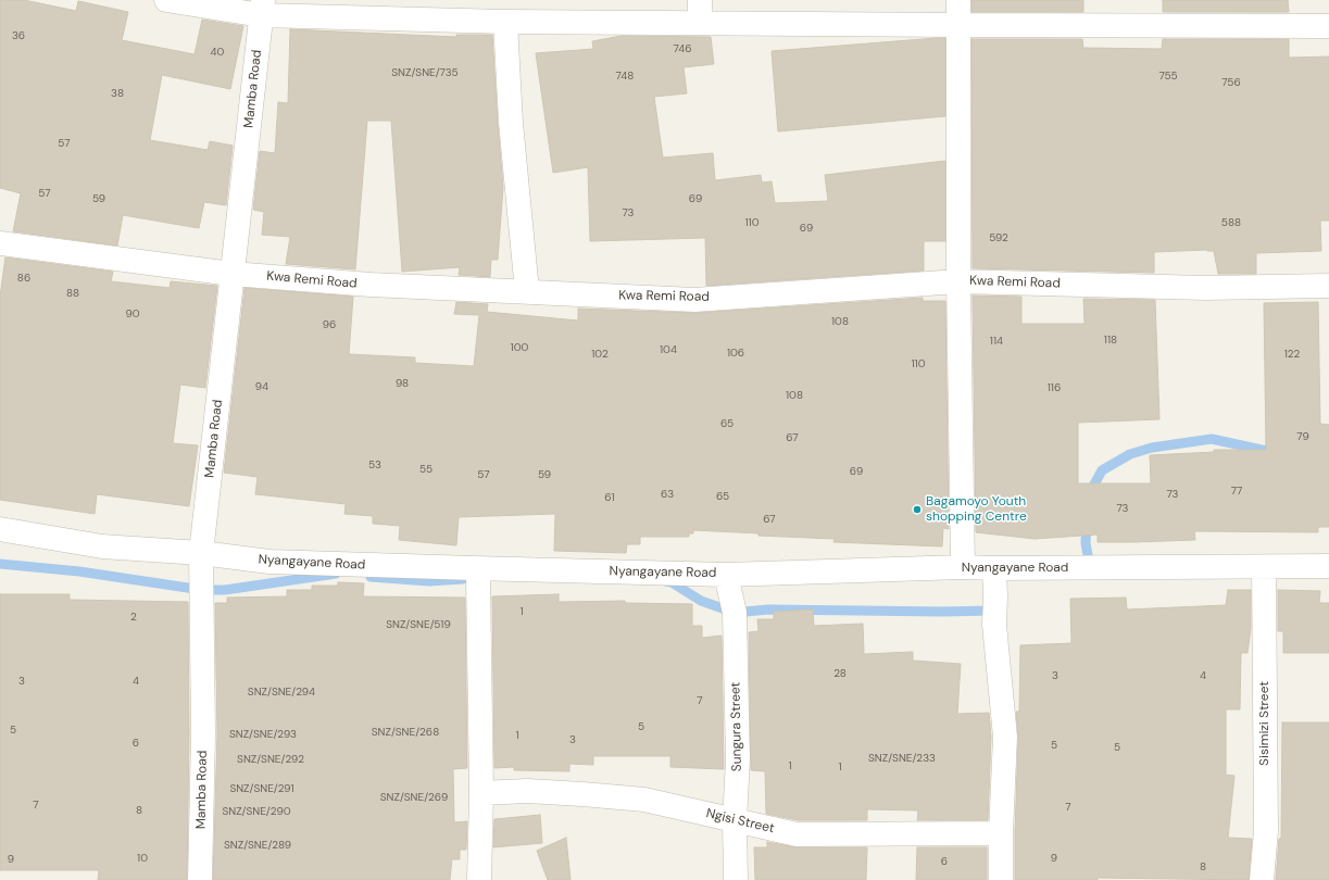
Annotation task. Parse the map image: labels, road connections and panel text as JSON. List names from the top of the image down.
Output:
{
  "streets": {
    "street": [
      "Mamba Road",
      "Kwa Remi Road",
      "Nyangayane Road",
      "Sisimizi Street",
      "Sungura Street",
      "Ngisi Street"
    ]
  },
  "crossings": [
    ["Mamba Road", "Kwa Remi Road"],
    ["Mamba Road", "Nyangayane Road"],
    ["Nyangayane Road", "Sisimizi Street"],
    ["Nyangayane Road", "Sungura Street"],
    ["Sungura Street", "Ngisi Street"]
  ],
  "places": ["Bagamoyo Youth shopping Centre"],
  "house_numbers": [
    "36",
    "746",
    "40",
    "SNZ/SNE/735",
    "748",
    "755",
    "756",
    "38",
    "57",
    "57",
    "59",
    "69",
    "73",
    "110",
    "588",
    "69",
    "592",
    "86",
    "88",
    "90",
    "108",
    "96",
    "118",
    "114",
    "100",
    "104",
    "106",
    "102",
    "122",
    "110",
    "98",
    "94",
    "116",
    "108",
    "65",
    "79",
    "67",
    "53",
    "55",
    "69",
    "57",
    "59",
    "77",
    "63",
    "73",
    "65",
    "61",
    "73",
    "67",
    "1",
    "2",
    "SNZ/SNE/519",
    "28",
    "3",
    "4",
    "3",
    "4",
    "SNZ/SNE/294",
    "7",
    "5",
    "5",
    "SNZ/SNE/268",
    "SNZ/SNE/293",
    "1",
    "3",
    "6",
    "5",
    "5",
    "SNZ/SNE/233",
    "SNZ/SNE/292",
    "1",
    "1",
    "SNZ/SNE/291",
    "SNZ/SNE/269",
    "7",
    "7",
    "8",
    "SNZ/SNE/290",
    "SNZ/SNE/289",
    "10",
    "9",
    "9",
    "6",
    "8"
  ]
}
